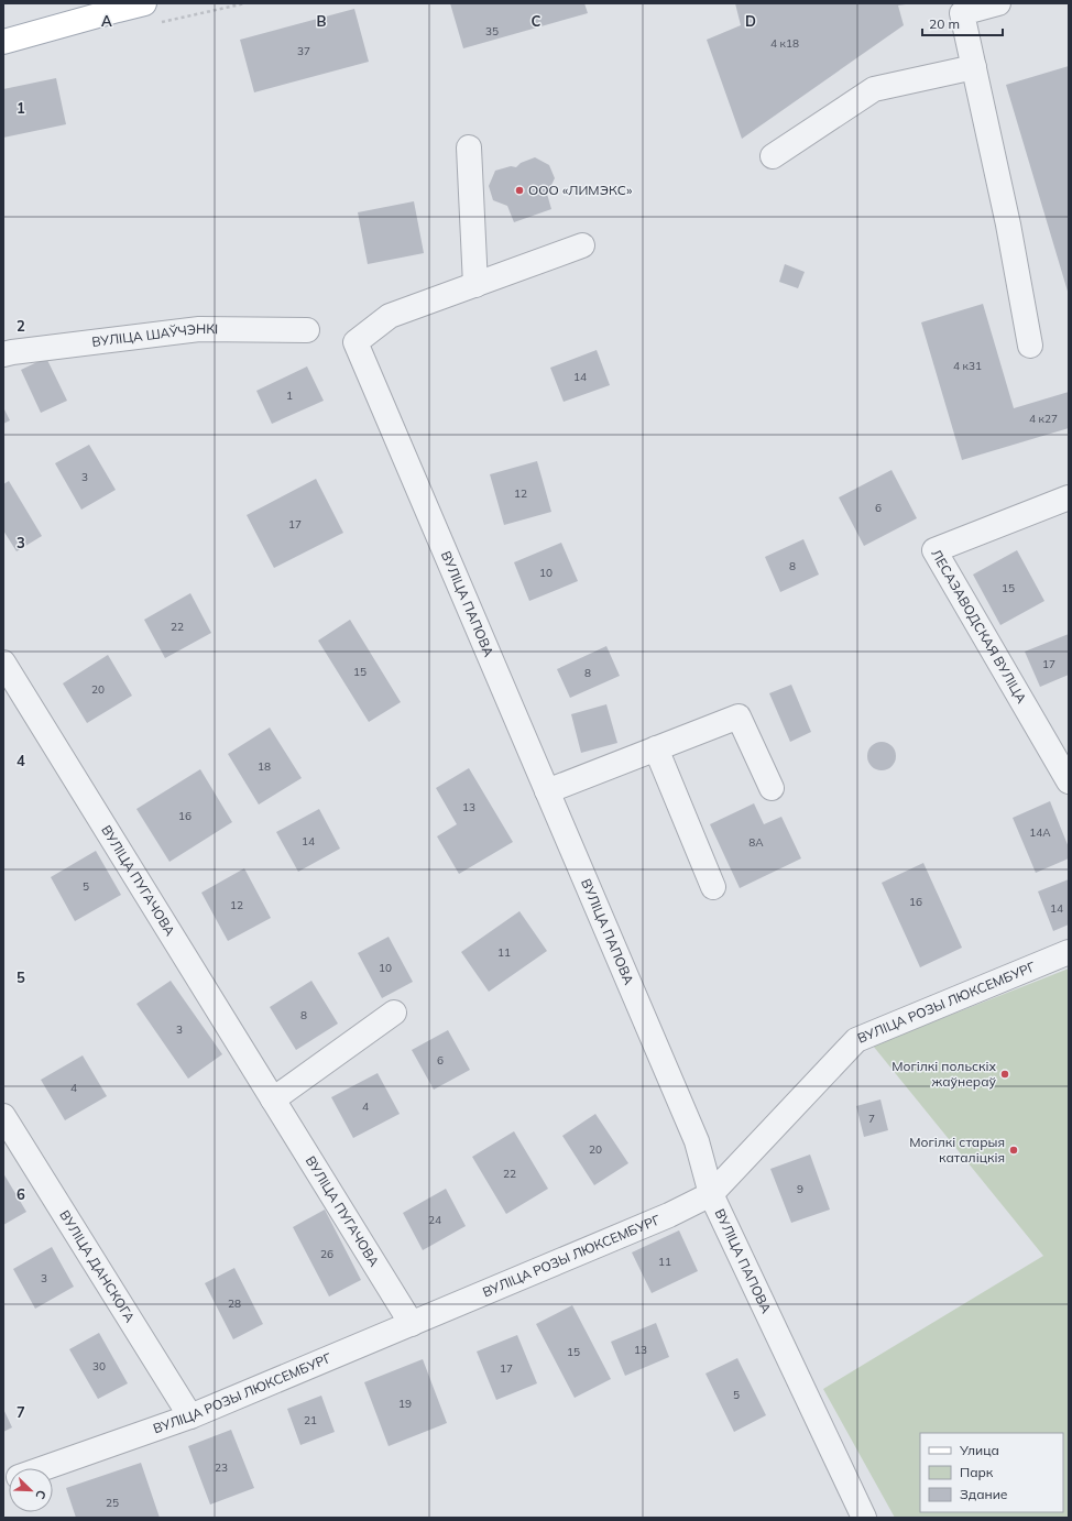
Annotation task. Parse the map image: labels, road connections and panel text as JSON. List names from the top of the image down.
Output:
{
  "streets": {
    "street": [
      "ВУЛІЦА ШАЎЧЭНКІ",
      "ВУЛІЦА ПАПОВА",
      "ЛЕСАЗАВОДСКАЯ ВУЛІЦА",
      "ВУЛІЦА ПУГАЧОВА",
      "ВУЛІЦА РОЗЫ ЛЮКСЕМБУРГ",
      "ВУЛІЦА ДАНСКОГА"
    ]
  },
  "crossings": [
    ["ВУЛІЦА ПАПОВА", "ВУЛІЦА РОЗЫ ЛЮКСЕМБУРГ"],
    ["ВУЛІЦА ПУГАЧОВА", "ВУЛІЦА РОЗЫ ЛЮКСЕМБУРГ"],
    ["ВУЛІЦА РОЗЫ ЛЮКСЕМБУРГ", "ВУЛІЦА ДАНСКОГА"]
  ],
  "places": ["ООО «ЛИМЭКС»", "Могілкі польскіх жаўнераў", "Могілкі старыя каталіцкія"],
  "house_numbers": [
    "35",
    "4 к18",
    "37",
    "4 к31",
    "14",
    "1",
    "4 к27",
    "3",
    "12",
    "6",
    "17",
    "8",
    "10",
    "15",
    "22",
    "17",
    "15",
    "8",
    "20",
    "18",
    "13",
    "16",
    "14А",
    "14",
    "8А",
    "5",
    "16",
    "12",
    "14",
    "11",
    "10",
    "8",
    "3",
    "6",
    "4",
    "4",
    "7",
    "20",
    "22",
    "9",
    "24",
    "26",
    "11",
    "3",
    "28",
    "13",
    "15",
    "30",
    "17",
    "5",
    "19",
    "21",
    "23",
    "25"
  ],
  "legend": ["Улица", "Парк", "Здание"],
  "scale_bar": "20 m",
  "north": "bottom right",
  "grid": {
    "columns": [
      "A",
      "B",
      "C",
      "D"
    ],
    "rows": [
      "1",
      "2",
      "3",
      "4",
      "5",
      "6",
      "7"
    ]
  }
}
